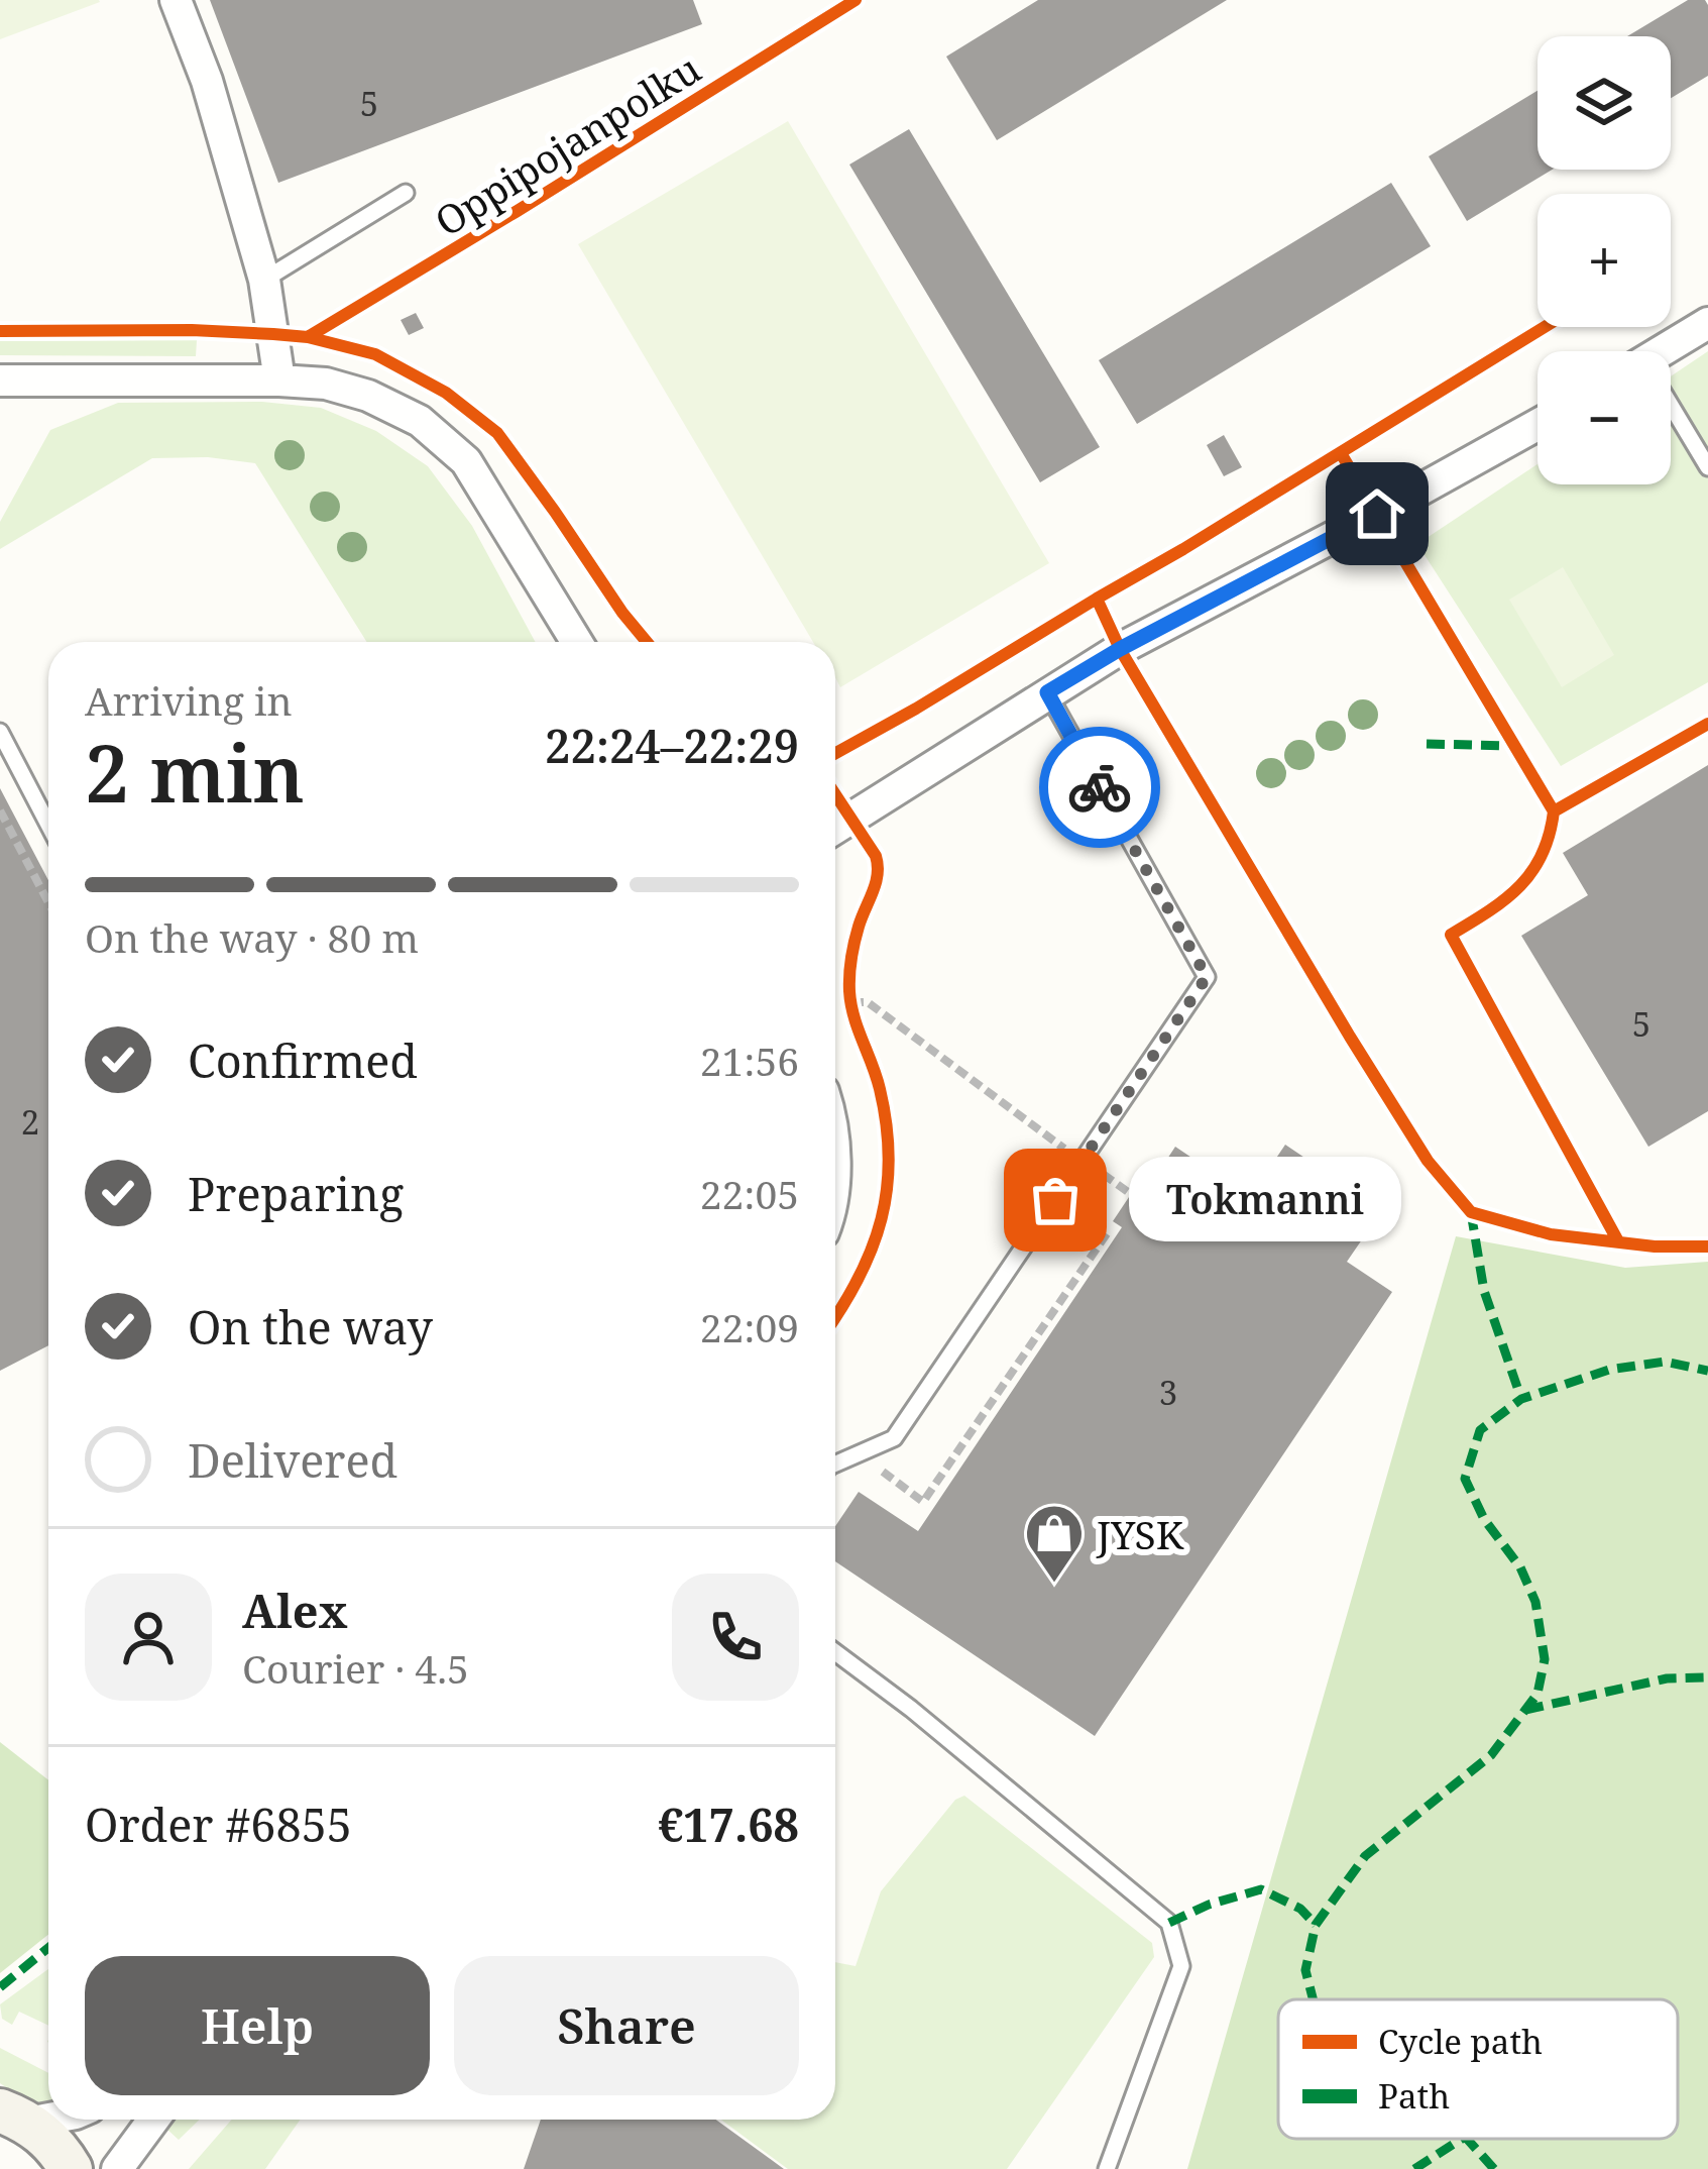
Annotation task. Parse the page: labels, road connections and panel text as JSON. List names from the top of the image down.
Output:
{
  "streets": {
    "cycle path": ["Oppipojanpolku"]
  },
  "places": {
    "other": ["Tokmanni"],
    "shop": ["JYSK"]
  },
  "house_numbers": [
    "5",
    "5",
    "2",
    "3"
  ],
  "legend": ["Cycle path", "Path"],
  "page": {
    "map_buttons": ["+", "−"],
    "heading": ["2 min", "Arriving in", "22:24–22:29"],
    "panel": [
      "Alex",
      "Courier · 4.5",
      "Order #6855",
      "€17.68"
    ],
    "bar": "On the way · 80 m",
    "list": [
      ["Confirmed", "21:56"],
      ["Preparing", "22:05"],
      ["On the way", "22:09"],
      "Delivered"
    ],
    "bubble": "Tokmanni",
    "buttons": ["Help", "Share"]
  }
}
